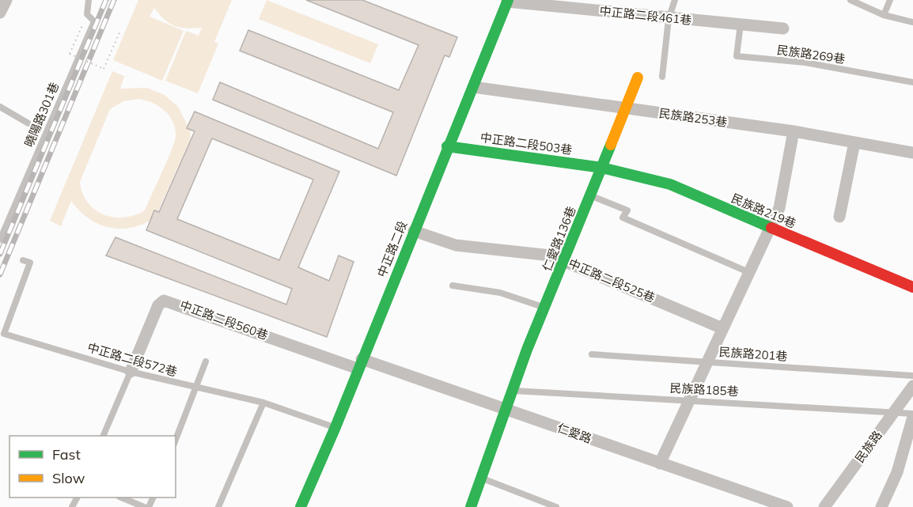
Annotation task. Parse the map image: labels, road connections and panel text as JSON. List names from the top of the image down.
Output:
{
  "streets": {
    "street": [
      "中正路二段461巷",
      "民族路253巷",
      "中正路二段503巷",
      "民族路219巷",
      "仁愛路136巷",
      "中正路二段",
      "中正路二段525巷",
      "中正路二段560巷",
      "仁愛路",
      "民族路"
    ],
    "lane": [
      "民族路269巷",
      "曉陽路301巷",
      "民族路201巷",
      "中正路二段572巷",
      "民族路185巷"
    ]
  },
  "crossings": [
    ["中正路二段461巷", "民族路269巷"],
    ["中正路二段461巷", "中正路二段"],
    ["民族路253巷", "仁愛路136巷"],
    ["民族路253巷", "中正路二段"],
    ["中正路二段503巷", "民族路219巷"],
    ["中正路二段503巷", "仁愛路136巷"],
    ["中正路二段503巷", "中正路二段"],
    ["民族路219巷", "仁愛路136巷"],
    ["仁愛路136巷", "中正路二段525巷"],
    ["仁愛路136巷", "民族路185巷"],
    ["仁愛路136巷", "仁愛路"],
    ["中正路二段", "中正路二段525巷"],
    ["中正路二段", "中正路二段560巷"],
    ["中正路二段", "中正路二段572巷"],
    ["中正路二段", "仁愛路"],
    ["中正路二段560巷", "中正路二段572巷"],
    ["中正路二段560巷", "仁愛路"],
    ["民族路185巷", "民族路"]
  ],
  "legend": ["Fast", "Slow"]
}
